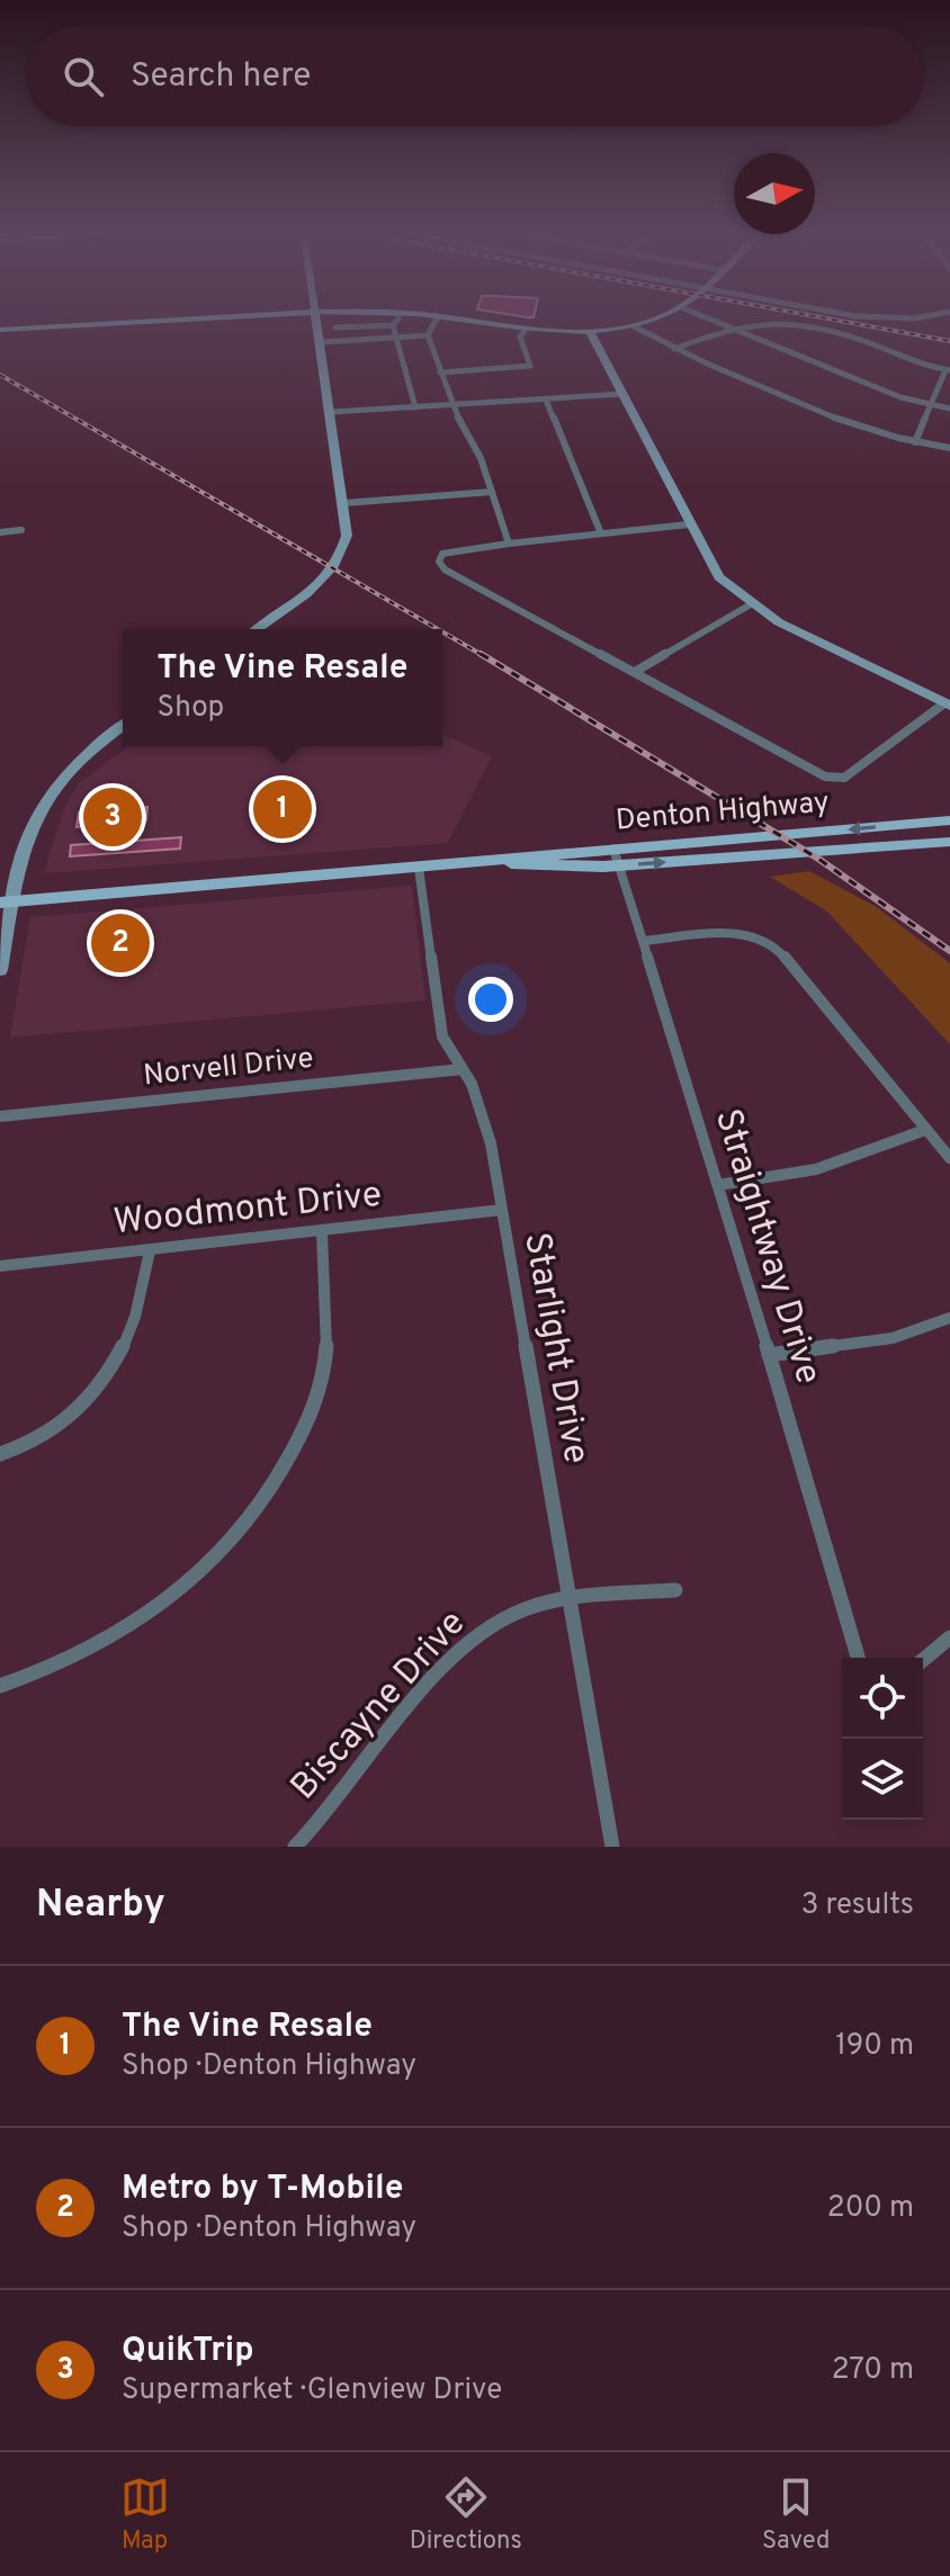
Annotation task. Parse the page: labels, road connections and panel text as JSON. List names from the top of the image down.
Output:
{
  "streets": {
    "main road": ["Denton Highway"],
    "street": [
      "Norvell Drive",
      "Woodmont Drive",
      "Straightway Drive",
      "Starlight Drive",
      "Biscayne Drive"
    ]
  },
  "crossings": [
    ["Denton Highway", "Straightway Drive"],
    ["Denton Highway", "Starlight Drive"],
    ["Norvell Drive", "Starlight Drive"],
    ["Woodmont Drive", "Starlight Drive"],
    ["Starlight Drive", "Biscayne Drive"]
  ],
  "north": "right",
  "page": {
    "search": "Search here",
    "popup": ["The Vine Resale", "Shop"],
    "pins": ["1", "3", "2"],
    "heading": ["Nearby", "3 results"],
    "list": [
      {
        "mark": "1",
        "name": "The Vine Resale",
        "note": "Shop · Denton Highway",
        "value": "190 m"
      },
      {
        "mark": "2",
        "name": "Metro by T-Mobile",
        "note": "Shop · Denton Highway",
        "value": "200 m"
      },
      {
        "mark": "3",
        "name": "QuikTrip",
        "note": "Supermarket · Glenview Drive",
        "value": "270 m"
      }
    ],
    "nav": ["Map", "Directions", "Saved"]
  }
}
